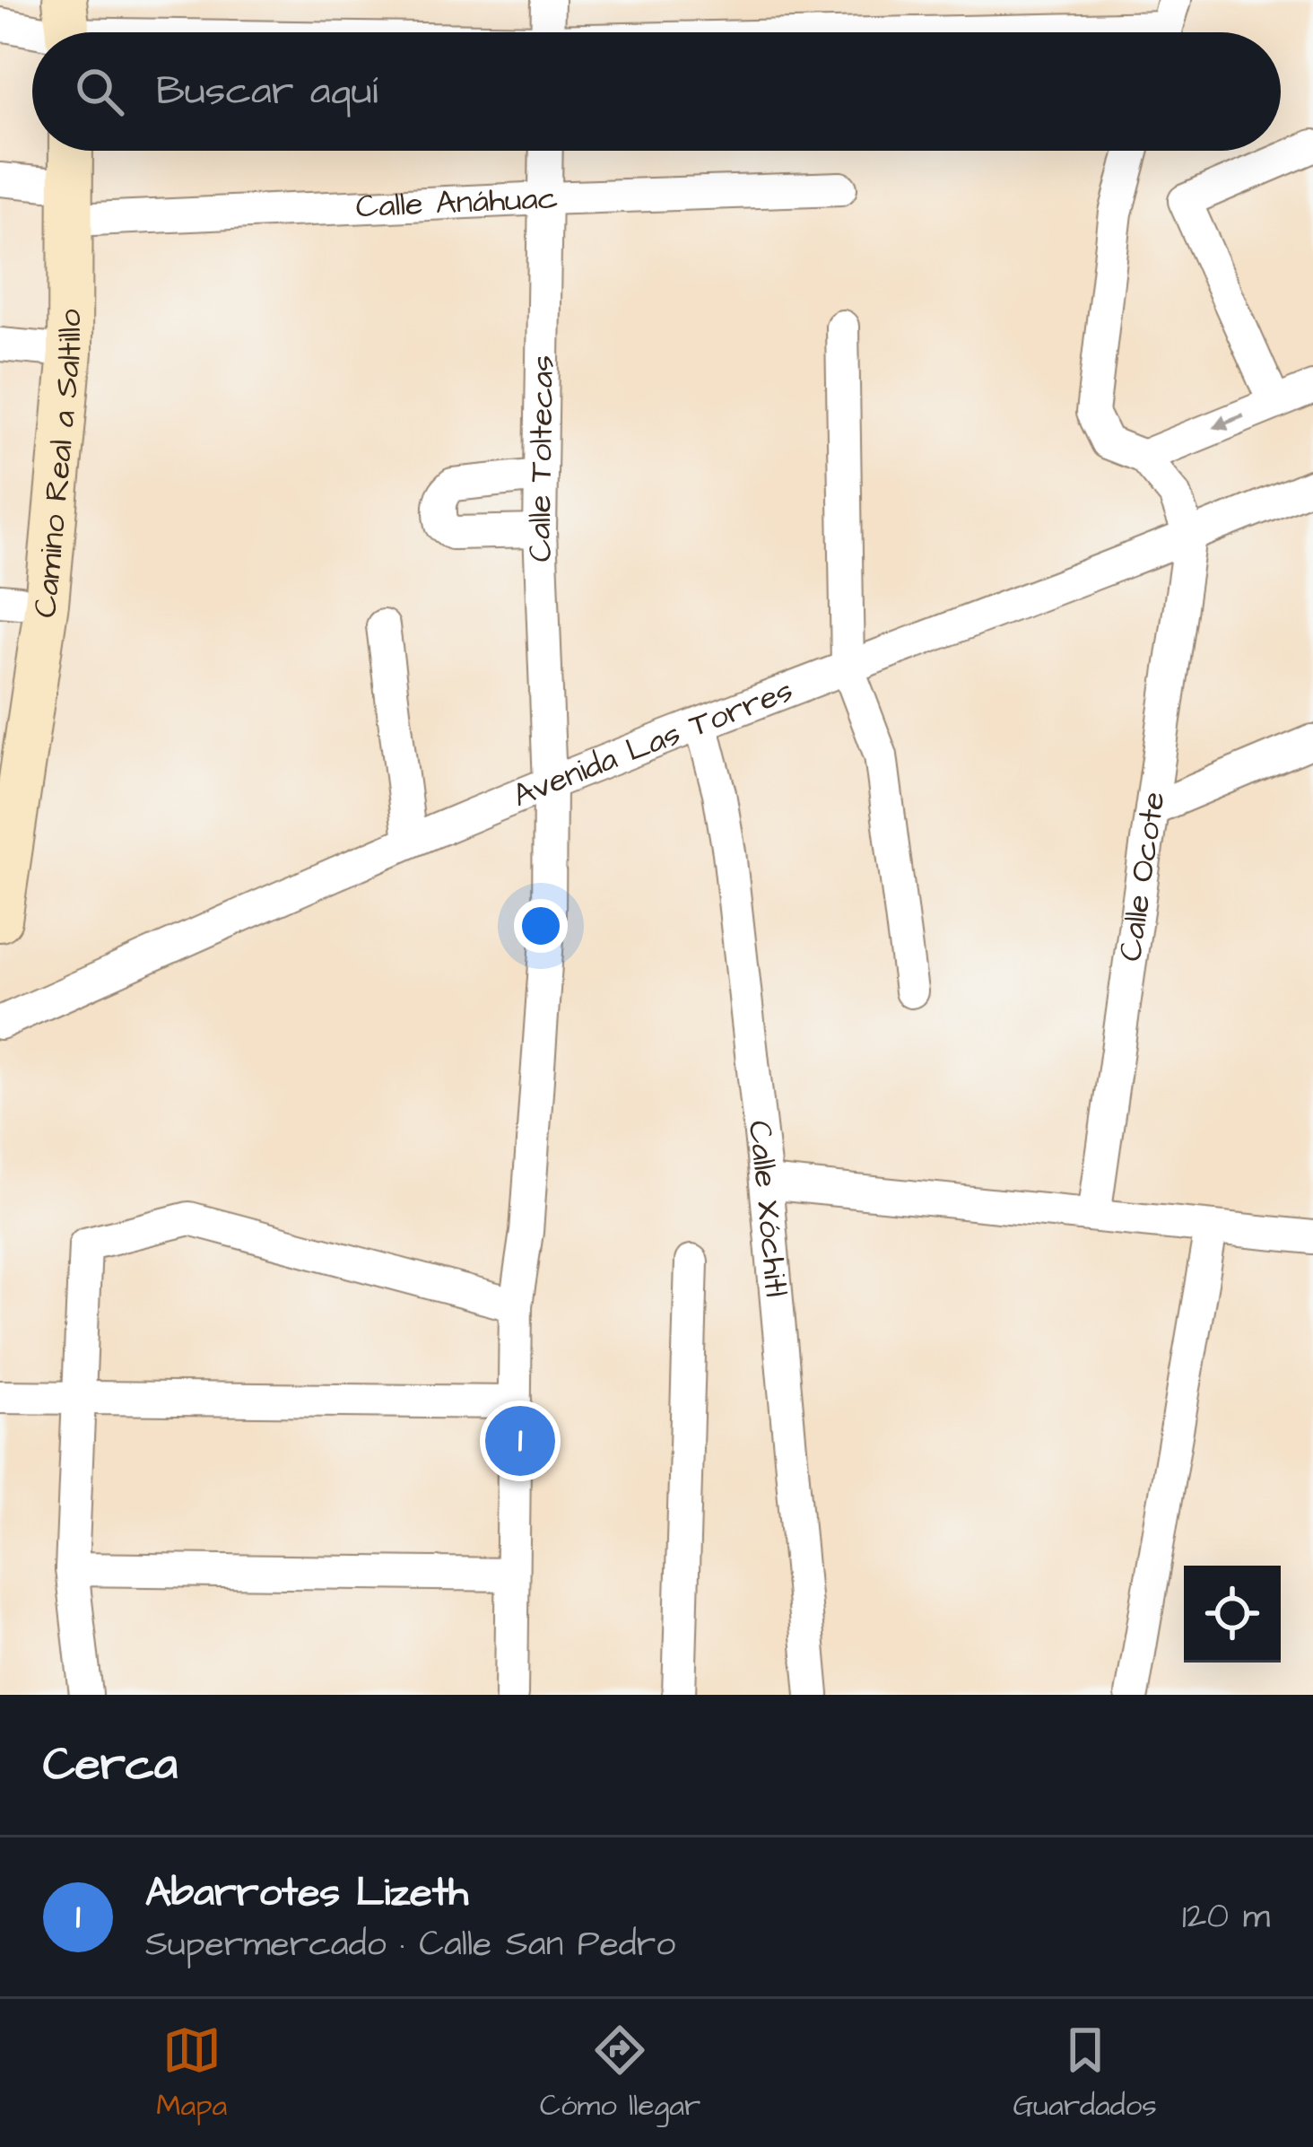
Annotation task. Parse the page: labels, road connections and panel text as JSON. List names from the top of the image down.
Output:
{
  "streets": {
    "street": [
      "Calle Anáhuac",
      "Calle Toltecas",
      "Camino Real a Saltillo",
      "Avenida Las Torres",
      "Calle Ocote",
      "Calle Xóchitl"
    ]
  },
  "crossings": [
    ["Calle Anáhuac", "Calle Toltecas"],
    ["Calle Anáhuac", "Camino Real a Saltillo"],
    ["Calle Toltecas", "Avenida Las Torres"],
    ["Avenida Las Torres", "Calle Ocote"],
    ["Avenida Las Torres", "Calle Xóchitl"]
  ],
  "page": {
    "search": "Buscar aquí",
    "pins": "1",
    "heading": "Cerca",
    "list": [
      {
        "mark": "1",
        "name": "Abarrotes Lizeth",
        "note": "Supermercado · Calle San Pedro",
        "value": "120 m"
      }
    ],
    "nav": ["Mapa", "Cómo llegar", "Guardados"]
  }
}
